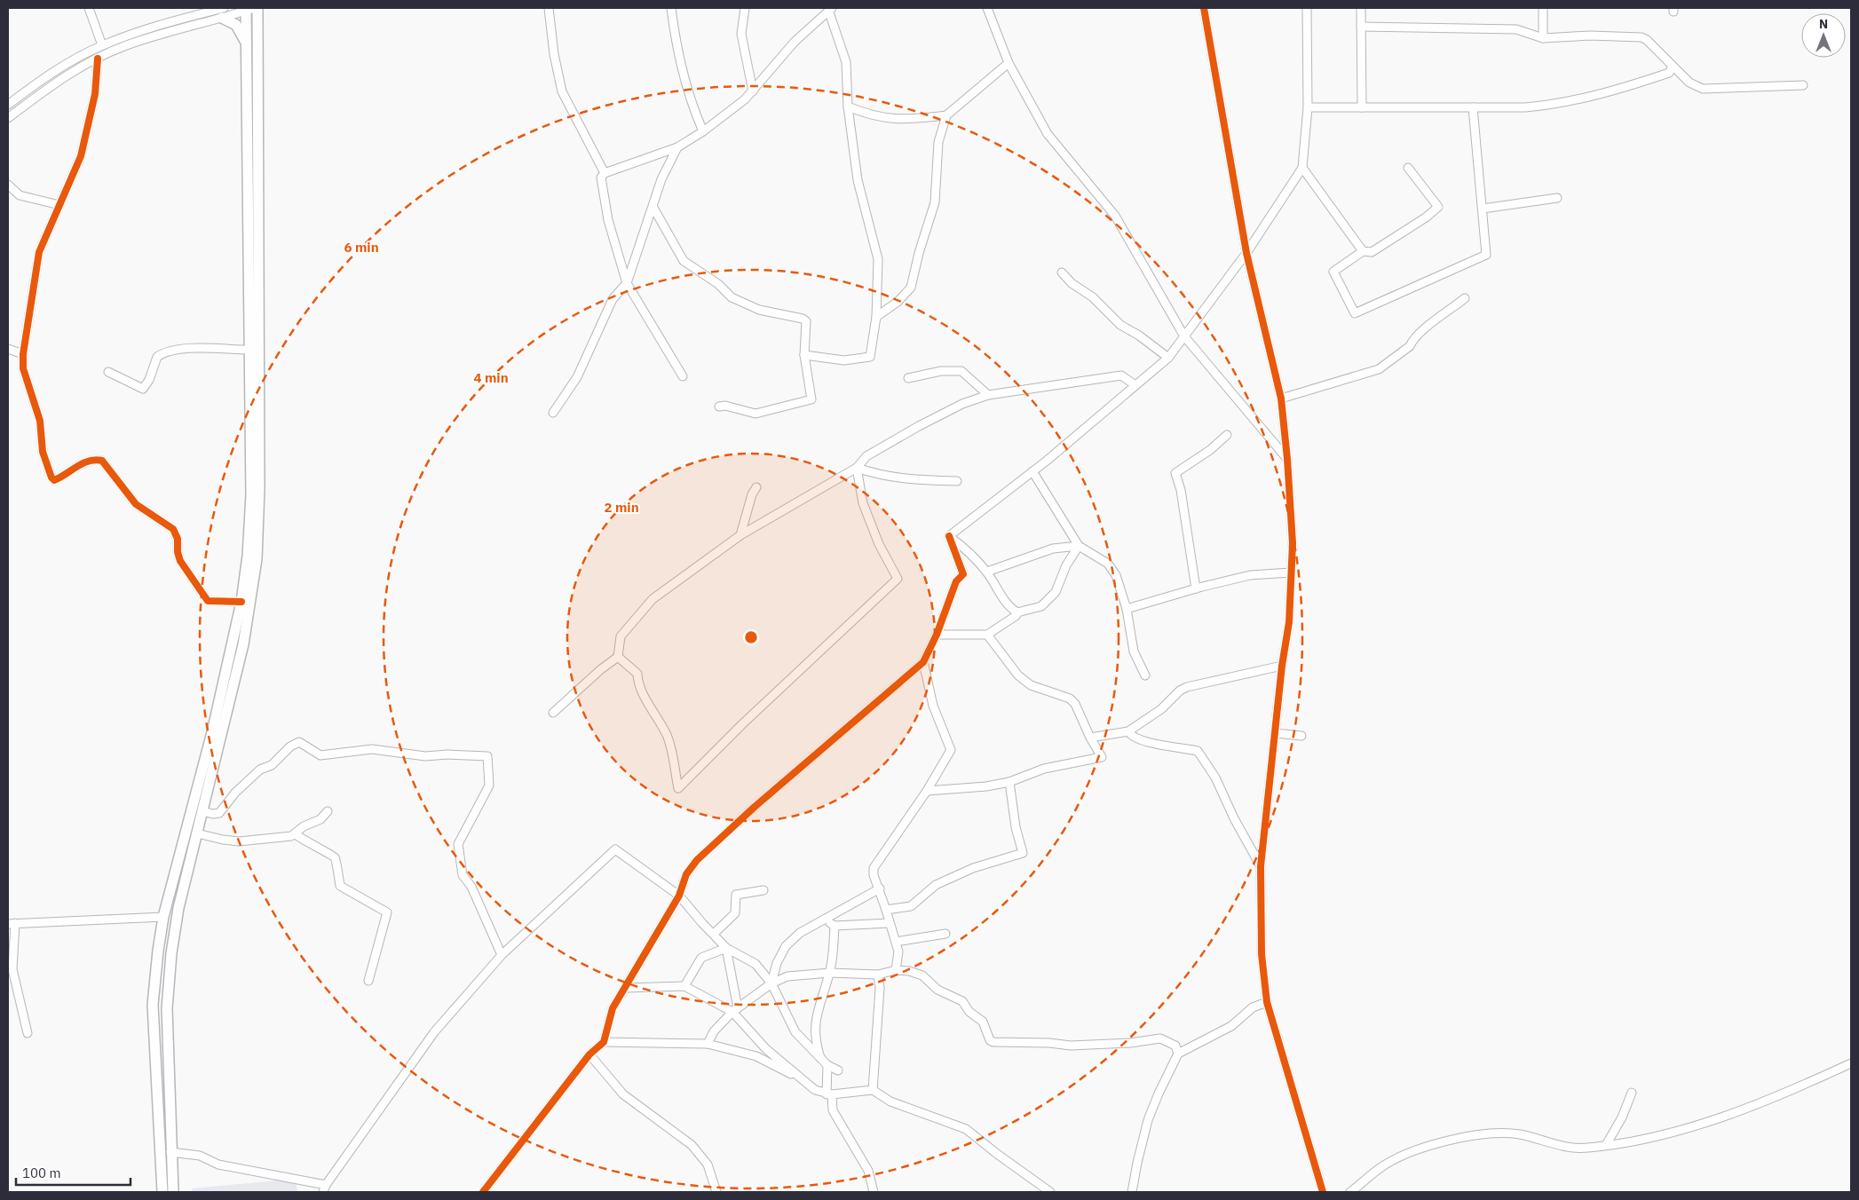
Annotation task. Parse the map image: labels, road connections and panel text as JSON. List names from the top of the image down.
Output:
{
  "scale_bar": "100 m",
  "north": "top",
  "rings": ["6 min", "4 min", "2 min"]
}
